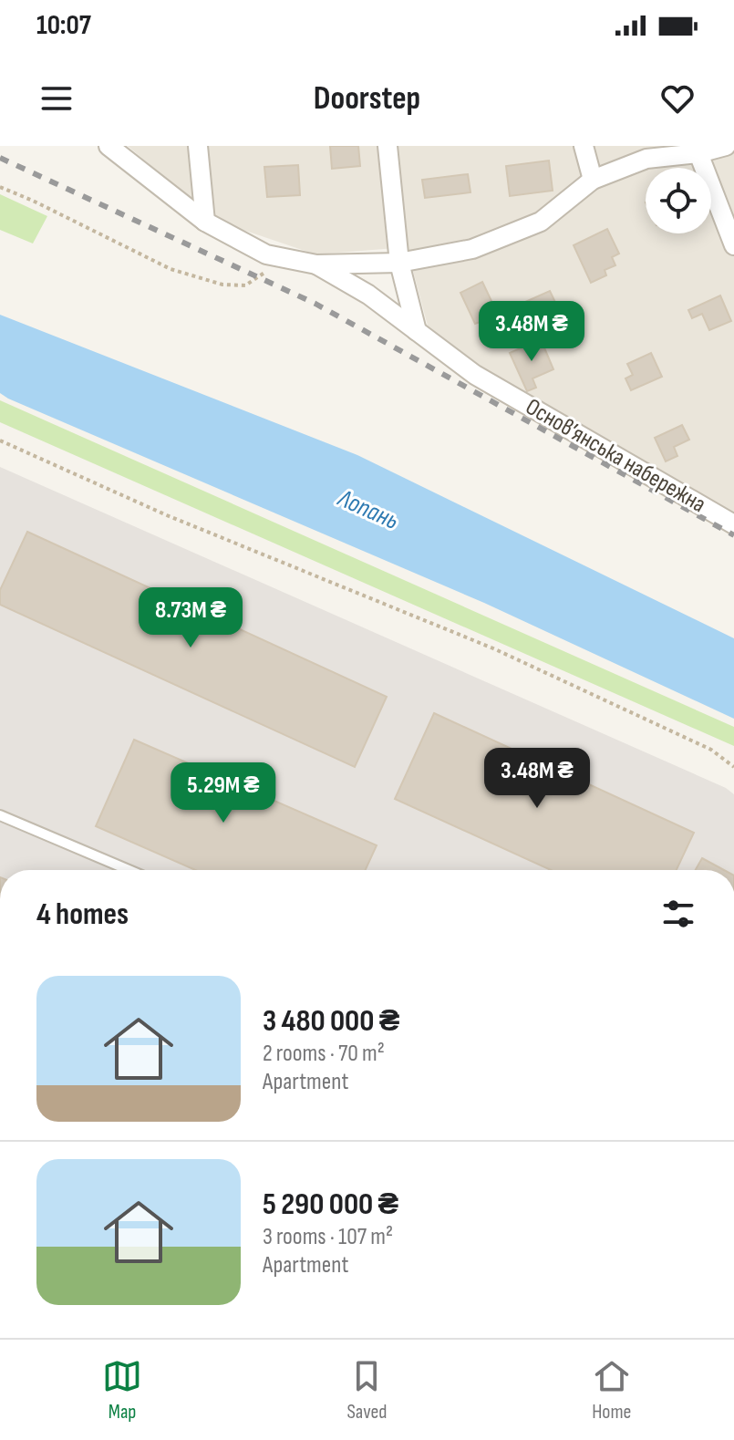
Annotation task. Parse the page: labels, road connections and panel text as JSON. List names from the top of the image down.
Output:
{
  "streets": {
    "street": ["Основ’янська набережна"]
  },
  "water": ["Лопань"],
  "page": {
    "status": "10:07",
    "header": "Doorstep",
    "price": [
      "3.48M ₴",
      "8.73M ₴",
      "3.48M ₴",
      "5.29M ₴"
    ],
    "heading": "4 homes",
    "list": [
      {
        "name": "3 480 000 ₴",
        "note": "2 rooms · 70 m² · Apartment"
      },
      {
        "name": "5 290 000 ₴",
        "note": "3 rooms · 107 m² · Apartment"
      }
    ],
    "tabs": ["Map", "Saved", "Home"]
  }
}
